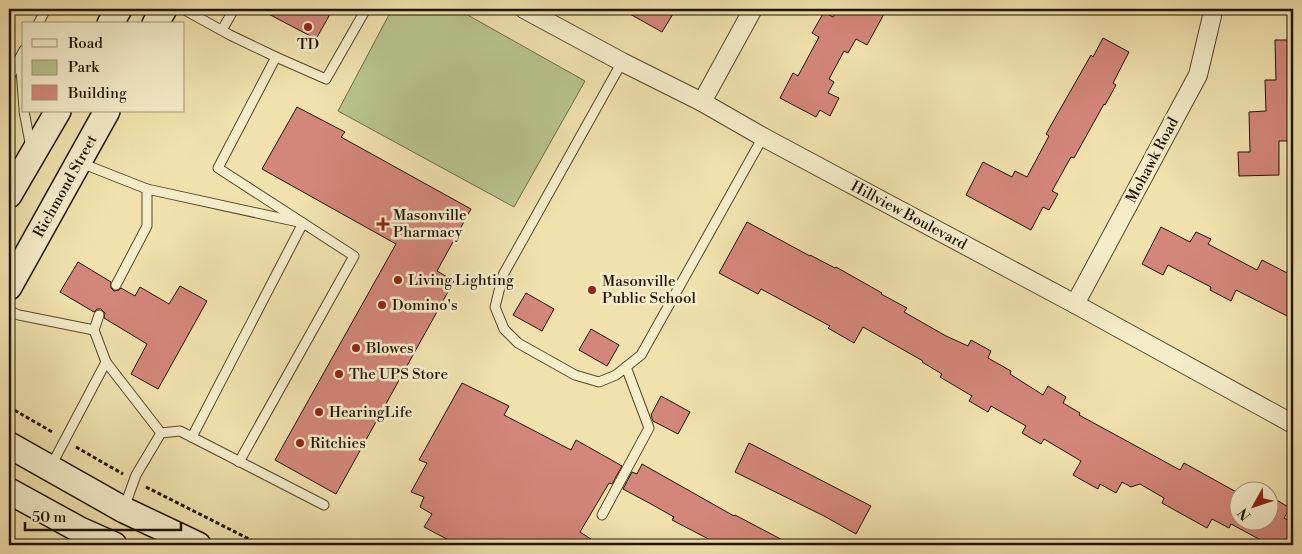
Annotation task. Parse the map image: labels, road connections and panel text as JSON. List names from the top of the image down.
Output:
{
  "streets": {
    "main road": ["Richmond Street"],
    "street": ["Mohawk Road", "Hillview Boulevard"]
  },
  "crossings": [
    ["Mohawk Road", "Hillview Boulevard"]
  ],
  "places": {
    "other": [
      "TD",
      "Living Lighting",
      "Masonville Public School",
      "Domino's",
      "Blowes",
      "The UPS Store",
      "HearingLife",
      "Ritchies"
    ],
    "health": ["Masonville Pharmacy"]
  },
  "legend": ["Road", "Park", "Building"],
  "scale_bar": "50 m",
  "north": "bottom left"
}
